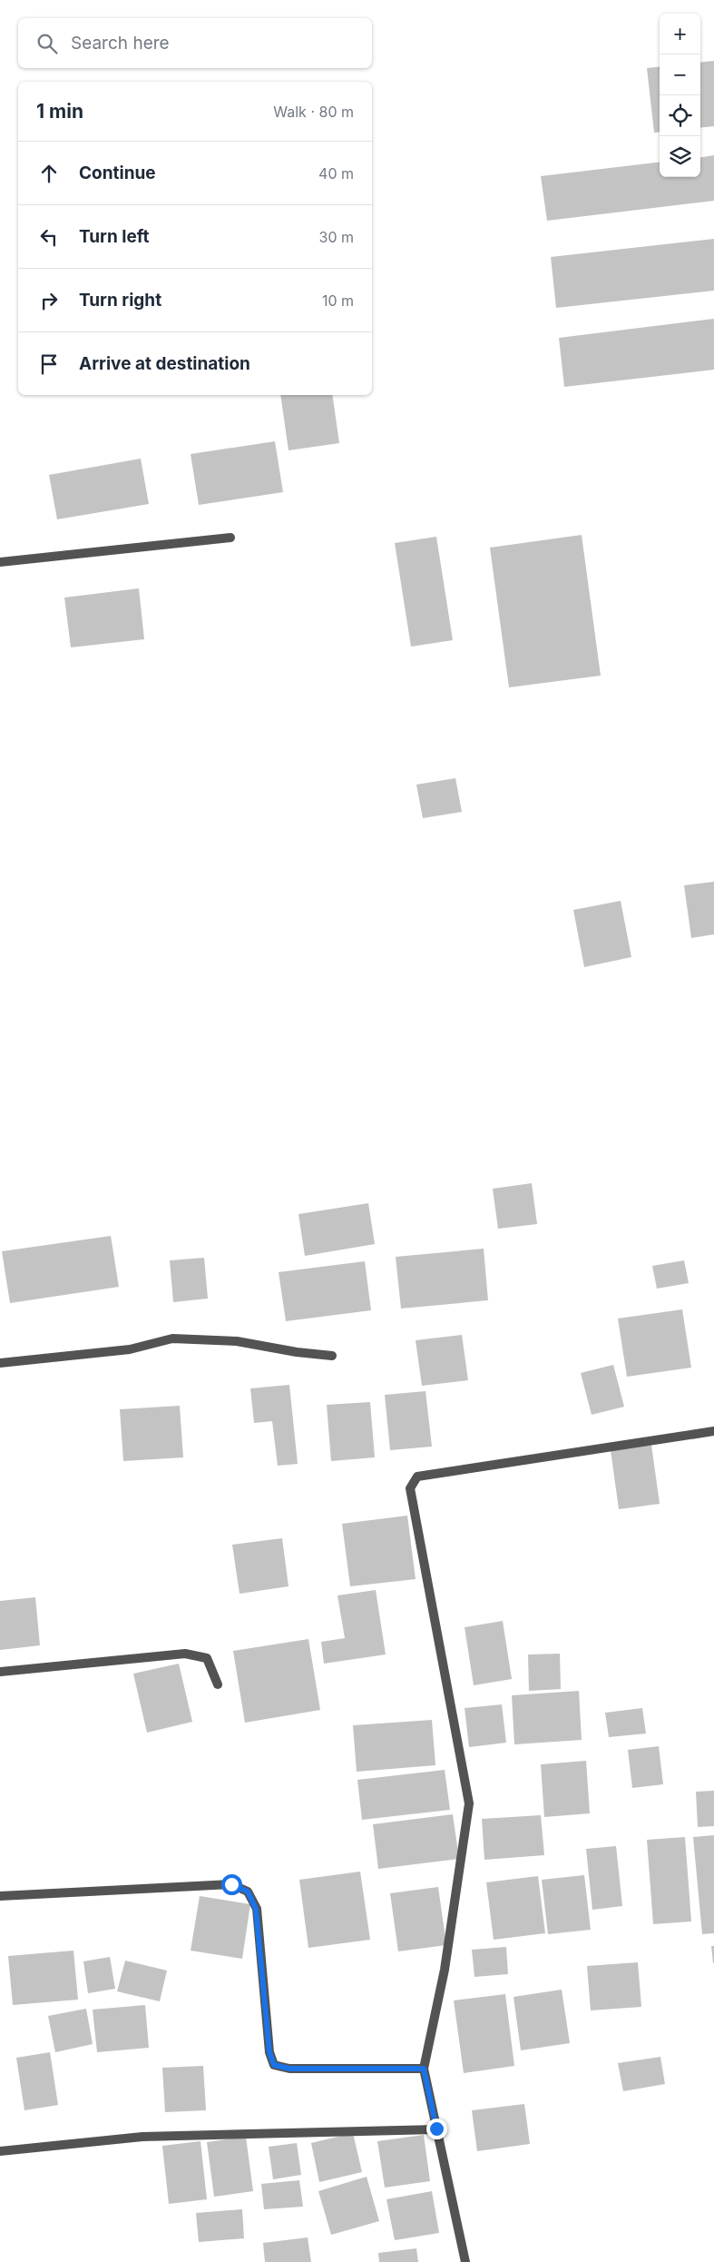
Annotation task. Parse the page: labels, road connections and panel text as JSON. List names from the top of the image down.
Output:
{
  "page": {
    "map_buttons": ["+", "−"],
    "search": "Search here",
    "heading": ["1 min", "Walk · 80 m"],
    "list": [
      ["Continue", "40 m"],
      ["Turn left", "30 m"],
      ["Turn right", "10 m"],
      "Arrive at destination"
    ]
  }
}
